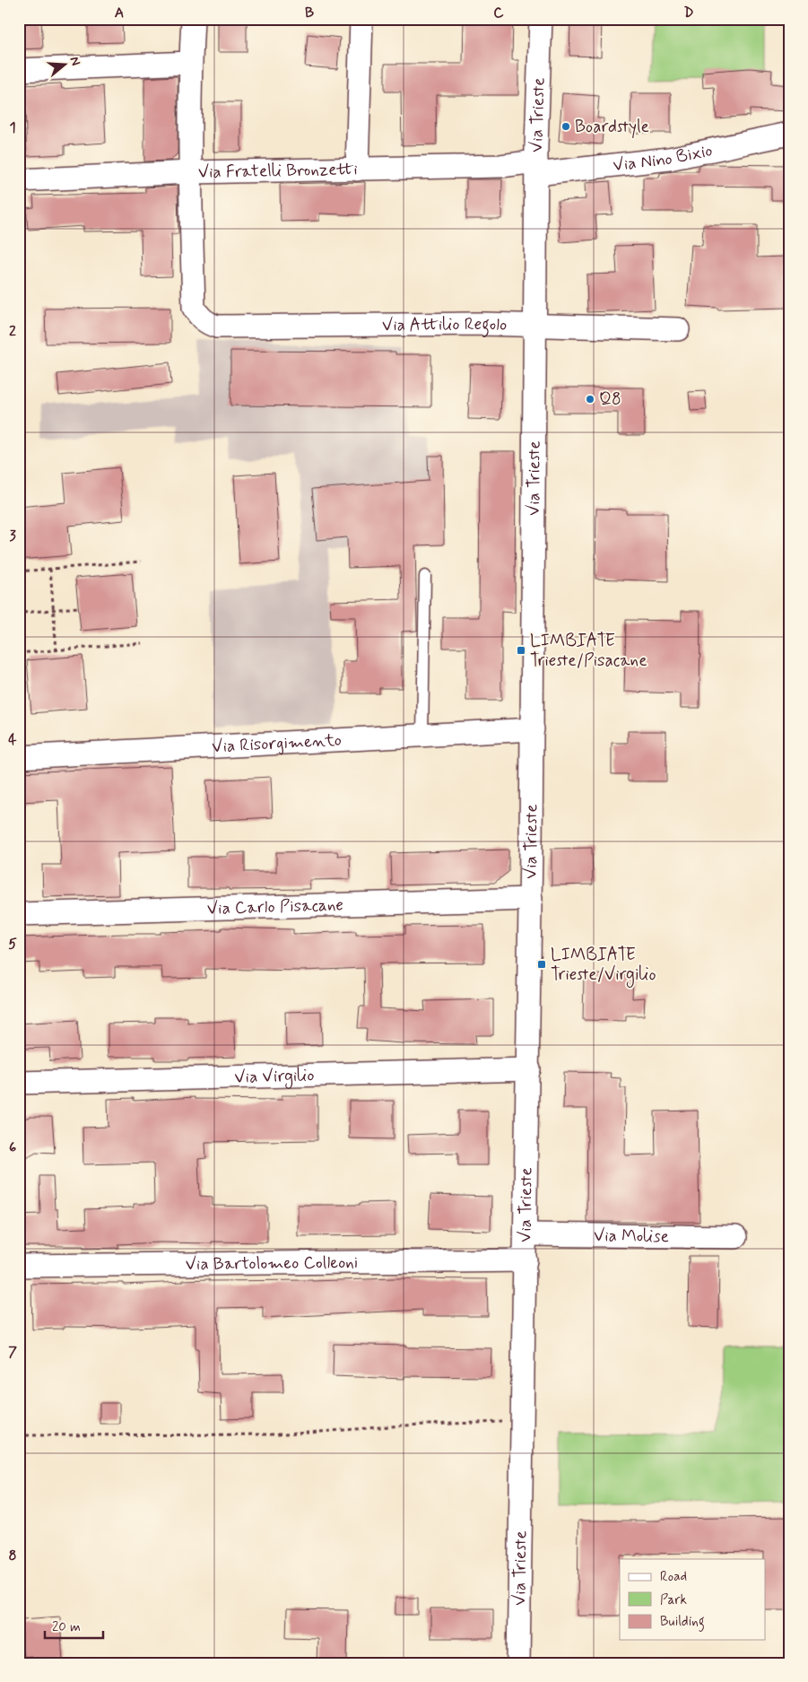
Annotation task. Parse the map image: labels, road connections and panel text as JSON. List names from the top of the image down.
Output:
{
  "streets": {
    "street": [
      "Via Trieste",
      "Via Nino Bixio",
      "Via Fratelli Bronzetti",
      "Via Attilio Regolo",
      "Via Risorgimento",
      "Via Carlo Pisacane",
      "Via Virgilio",
      "Via Molise",
      "Via Bartolomeo Colleoni"
    ]
  },
  "crossings": [
    ["Via Trieste", "Via Nino Bixio"],
    ["Via Trieste", "Via Fratelli Bronzetti"],
    ["Via Trieste", "Via Attilio Regolo"],
    ["Via Trieste", "Via Risorgimento"],
    ["Via Trieste", "Via Carlo Pisacane"],
    ["Via Trieste", "Via Virgilio"],
    ["Via Trieste", "Via Molise"],
    ["Via Trieste", "Via Bartolomeo Colleoni"],
    ["Via Nino Bixio", "Via Fratelli Bronzetti"],
    ["Via Fratelli Bronzetti", "Via Attilio Regolo"]
  ],
  "places": {
    "other": ["Boardstyle", "Q8"],
    "transit": ["LIMBIATE Trieste/Pisacane", "LIMBIATE Trieste/Virgilio"]
  },
  "legend": ["Road", "Park", "Building"],
  "scale_bar": "20 m",
  "north": "right",
  "grid": {
    "columns": [
      "A",
      "B",
      "C",
      "D"
    ],
    "rows": [
      "1",
      "2",
      "3",
      "4",
      "5",
      "6",
      "7",
      "8"
    ]
  }
}
